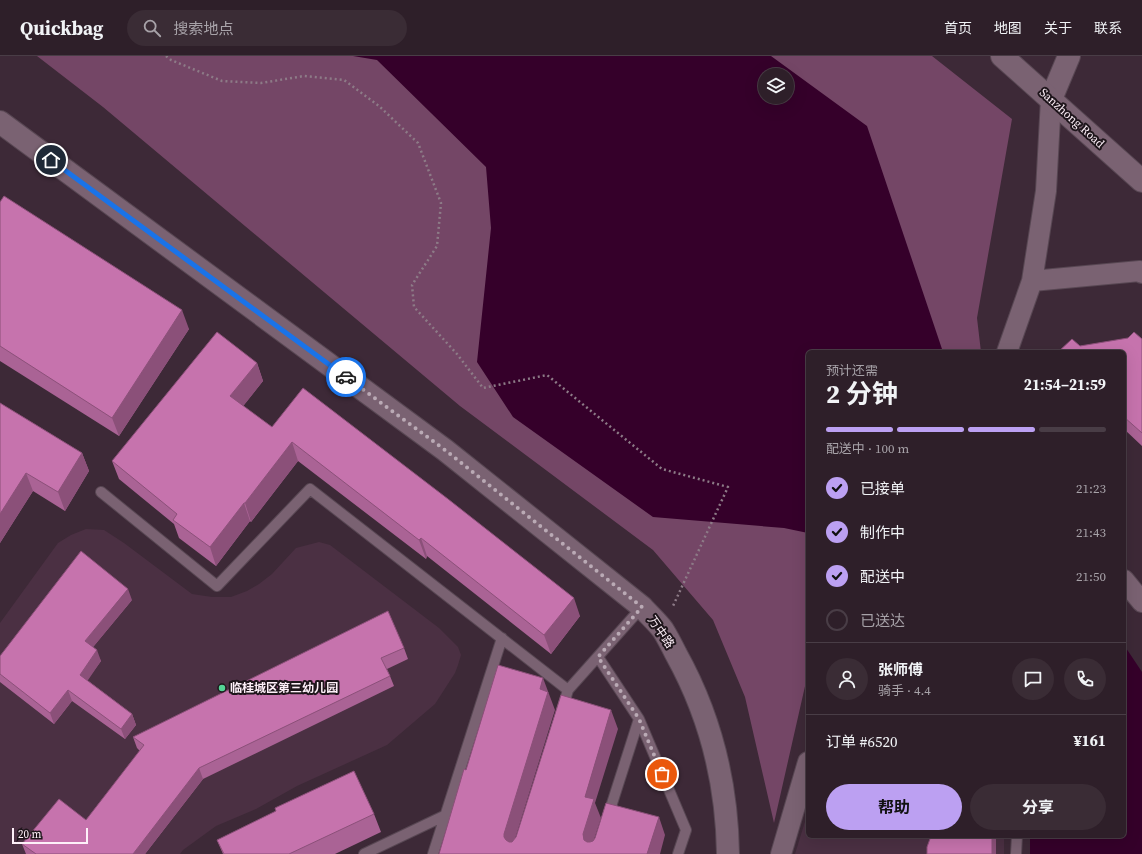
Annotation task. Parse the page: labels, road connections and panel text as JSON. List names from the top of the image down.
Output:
{
  "streets": {
    "street": ["Sanzhong Road", "万中路"]
  },
  "places": ["临桂城区第三幼儿园"],
  "scale_bar": "20 m",
  "page": {
    "header": "Quickbag",
    "search": "搜索地点",
    "nav": [
      "首页",
      "地图",
      "关于",
      "联系"
    ],
    "heading": ["2 分钟", "预计还需", "21:54–21:59"],
    "panel": [
      "张师傅",
      "骑手 · 4.4",
      "订单 #6520",
      "¥161"
    ],
    "bar": "配送中 · 100 m",
    "list": [
      ["已接单", "21:23"],
      ["制作中", "21:43"],
      ["配送中", "21:50"],
      "已送达"
    ],
    "buttons": ["帮助", "分享"],
    "scale": "20 m"
  }
}
